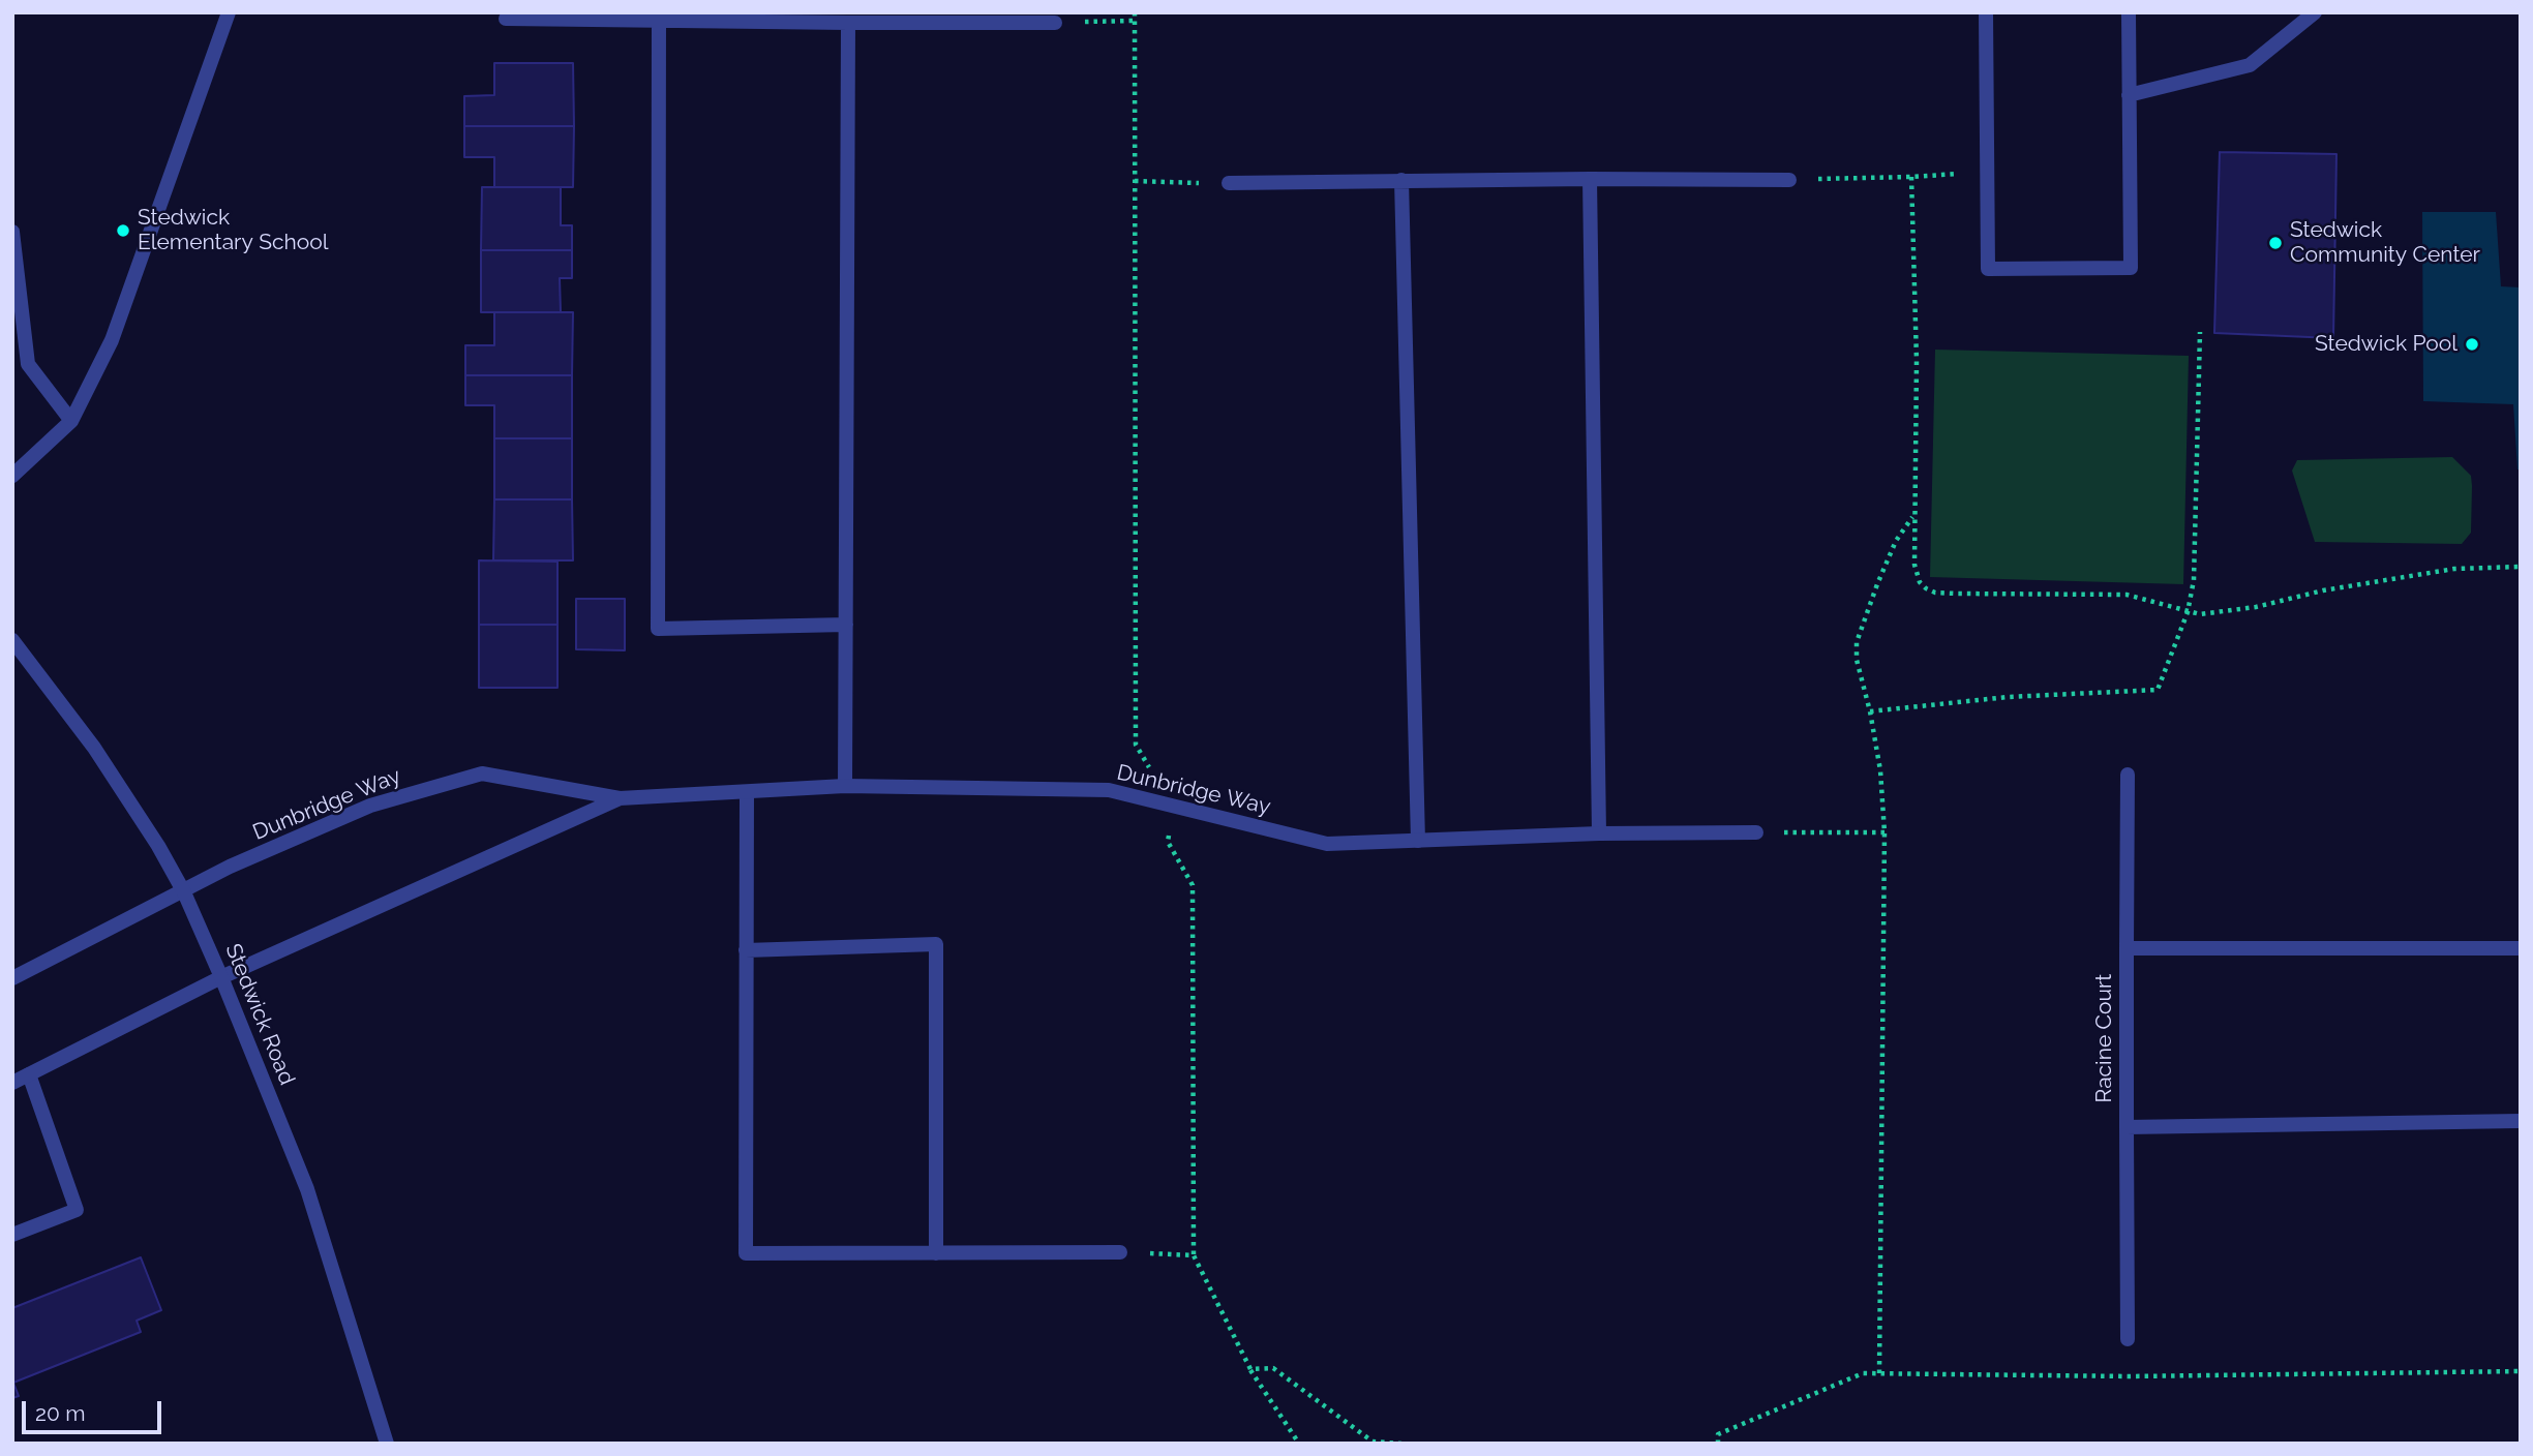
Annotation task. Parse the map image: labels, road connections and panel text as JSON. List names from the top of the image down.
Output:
{
  "streets": {
    "street": ["Dunbridge Way", "Stedwick Road", "Racine Court"]
  },
  "crossings": [
    ["Dunbridge Way", "Stedwick Road"]
  ],
  "places": ["Stedwick Elementary School", "Stedwick Community Center", "Stedwick Pool"],
  "scale_bar": "20 m"
}
